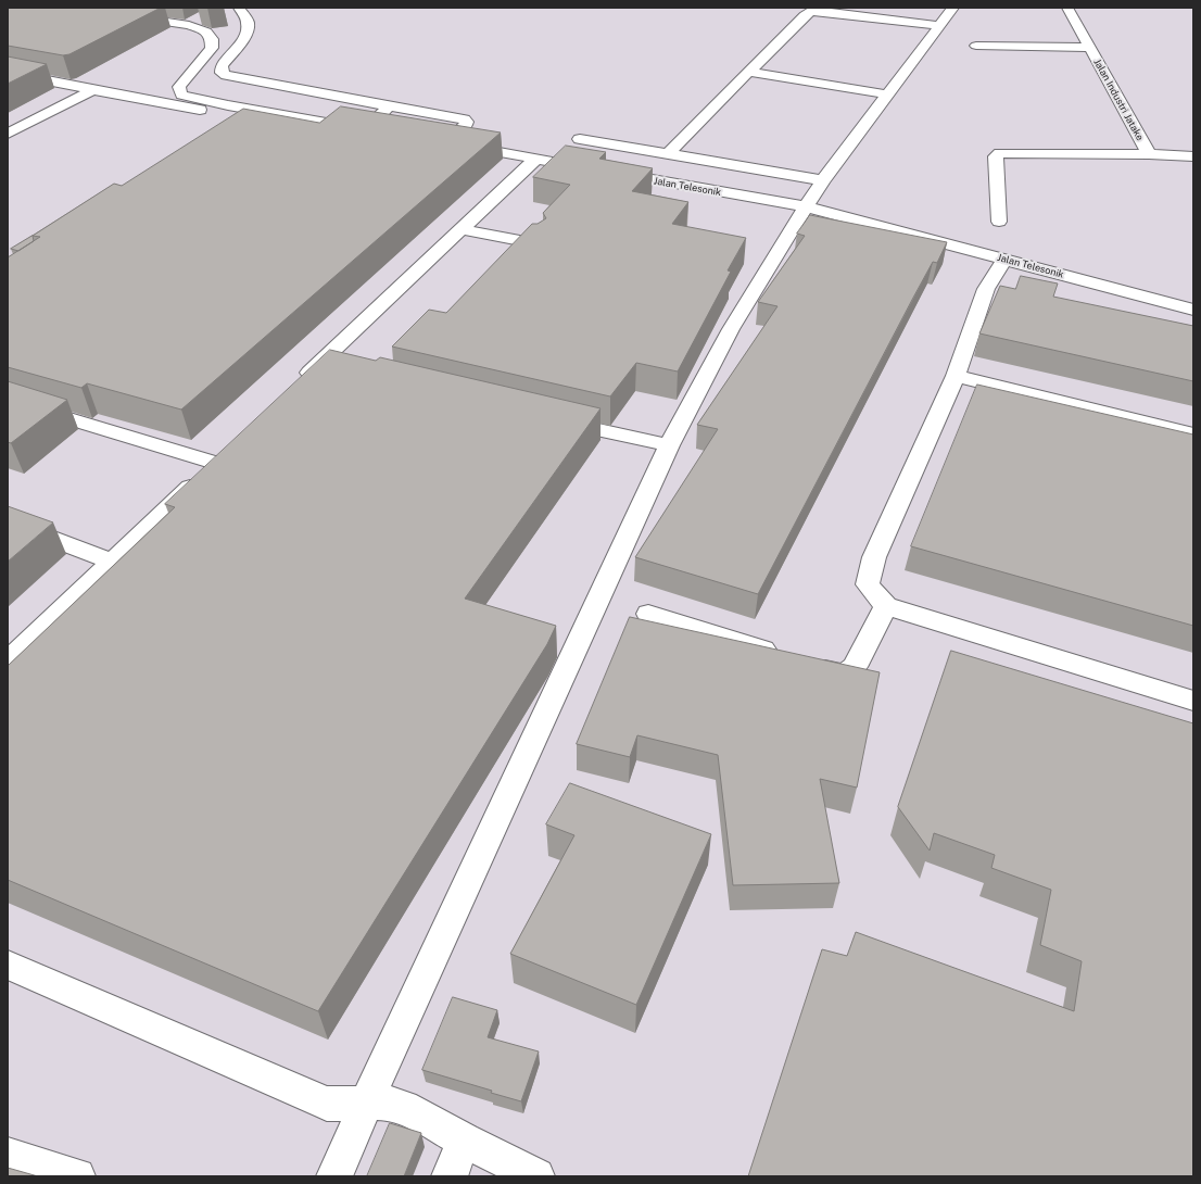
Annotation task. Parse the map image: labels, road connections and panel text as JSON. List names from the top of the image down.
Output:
{
  "streets": {
    "street": ["Jalan Industri Jatake", "Jalan Telesonik"]
  }
}
